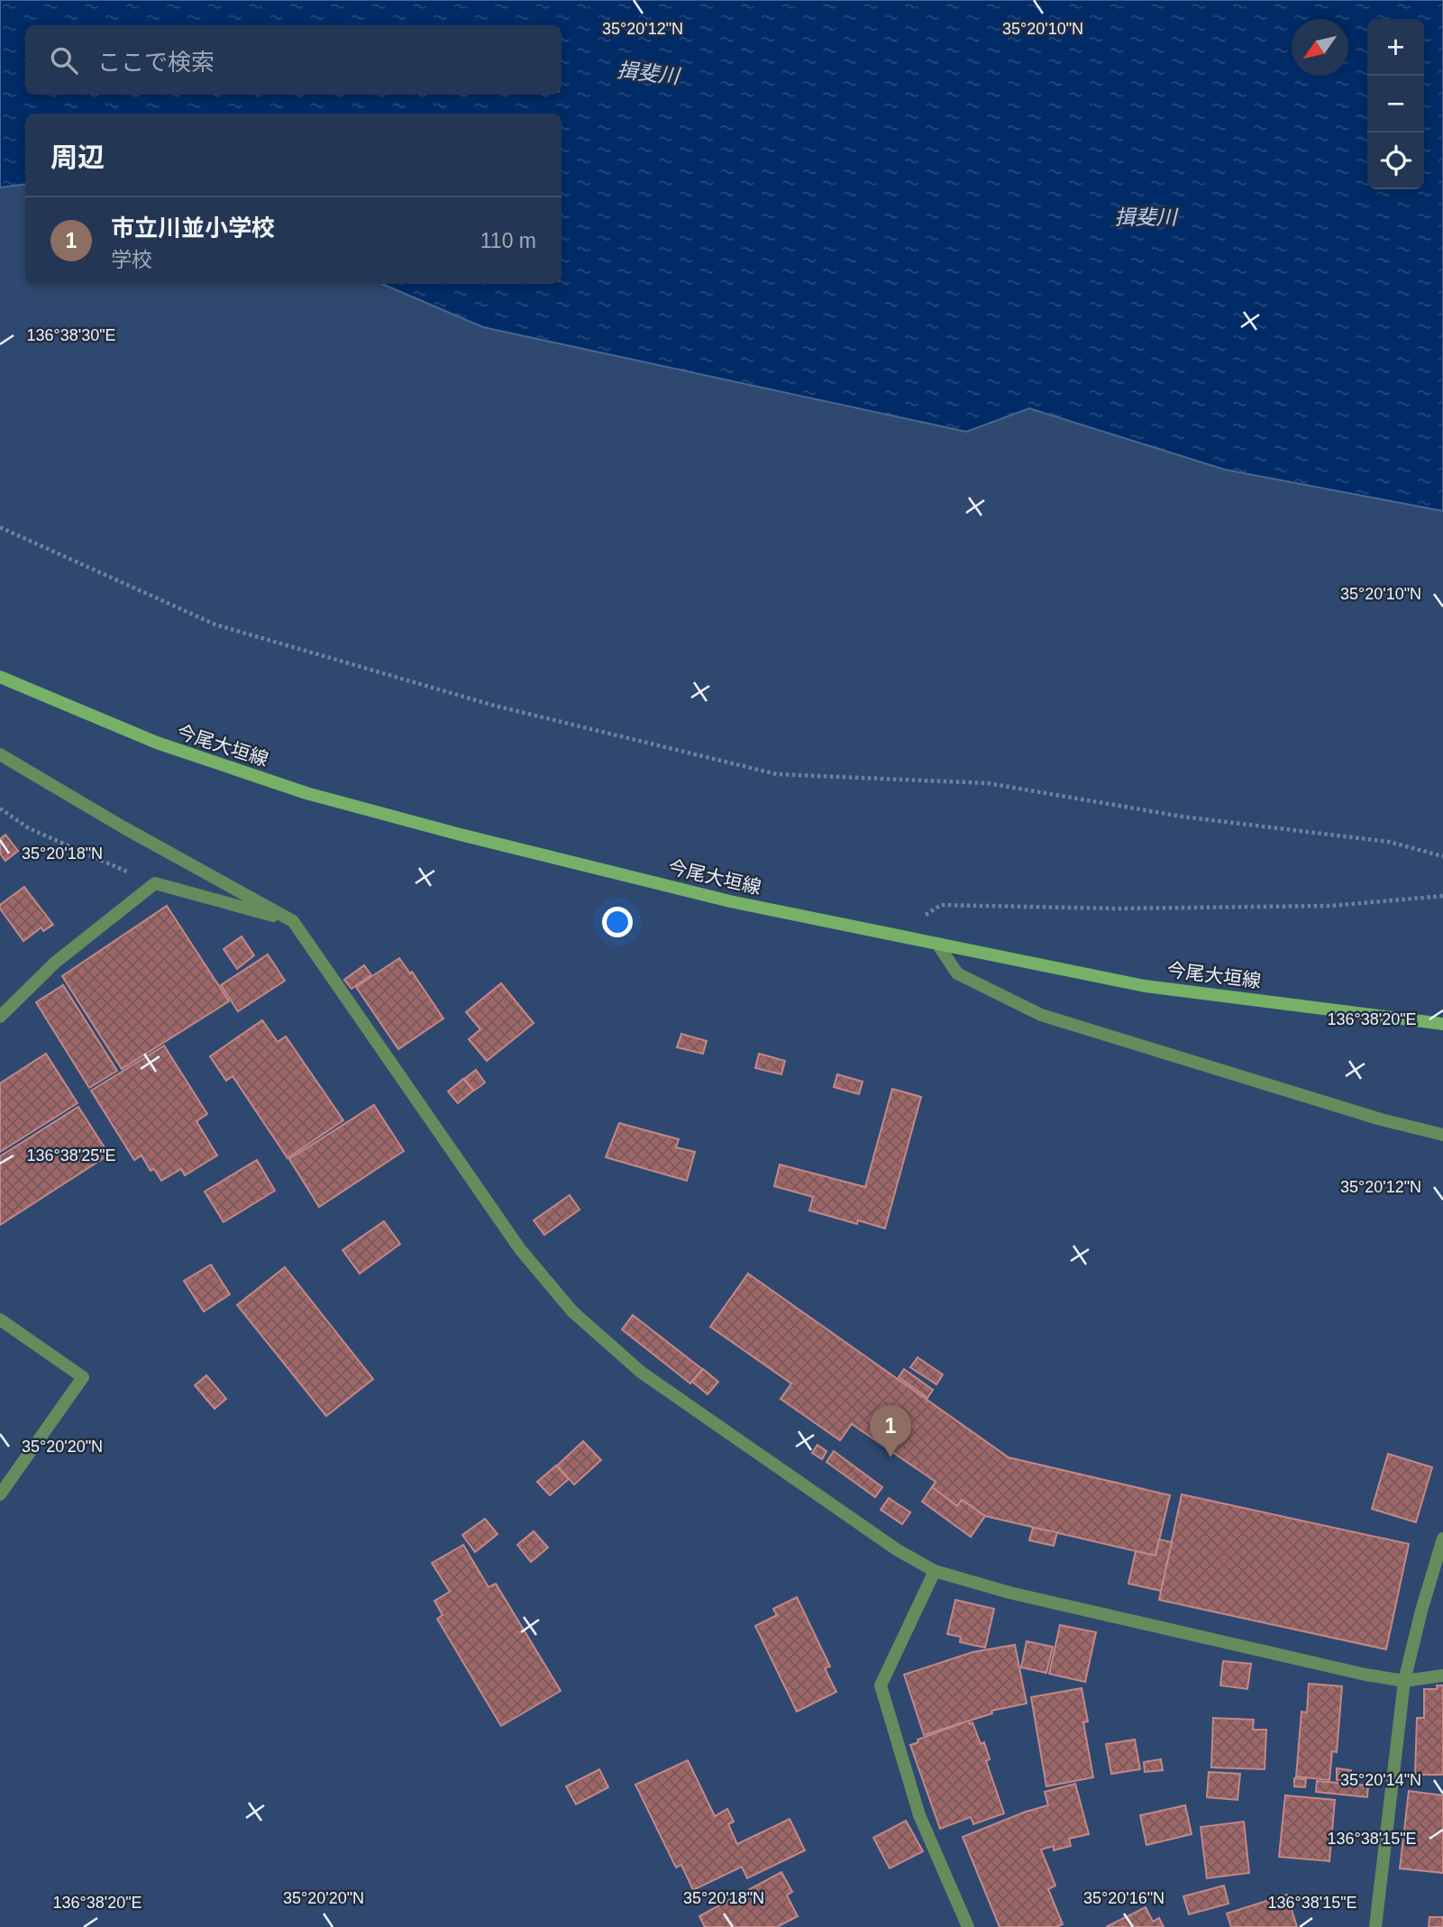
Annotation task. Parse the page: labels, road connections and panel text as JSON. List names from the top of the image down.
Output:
{
  "streets": {
    "main road": ["今尾大垣線"]
  },
  "water": ["揖斐川"],
  "north": "bottom left",
  "page": {
    "map_buttons": ["+", "−"],
    "search": "ここで検索",
    "heading": "周辺",
    "list": [
      {
        "mark": "1",
        "name": "市立川並小学校",
        "note": "学校",
        "value": "110 m"
      }
    ],
    "pins": "1"
  },
  "coordinates": [
    "35°20'12\"N",
    "35°20'10\"N",
    "136°38'30\"E",
    "35°20'18\"N",
    "136°38'20\"E",
    "136°38'25\"E",
    "35°20'20\"N",
    "35°20'14\"N",
    "136°38'15\"E",
    "35°20'16\"N"
  ]
}
